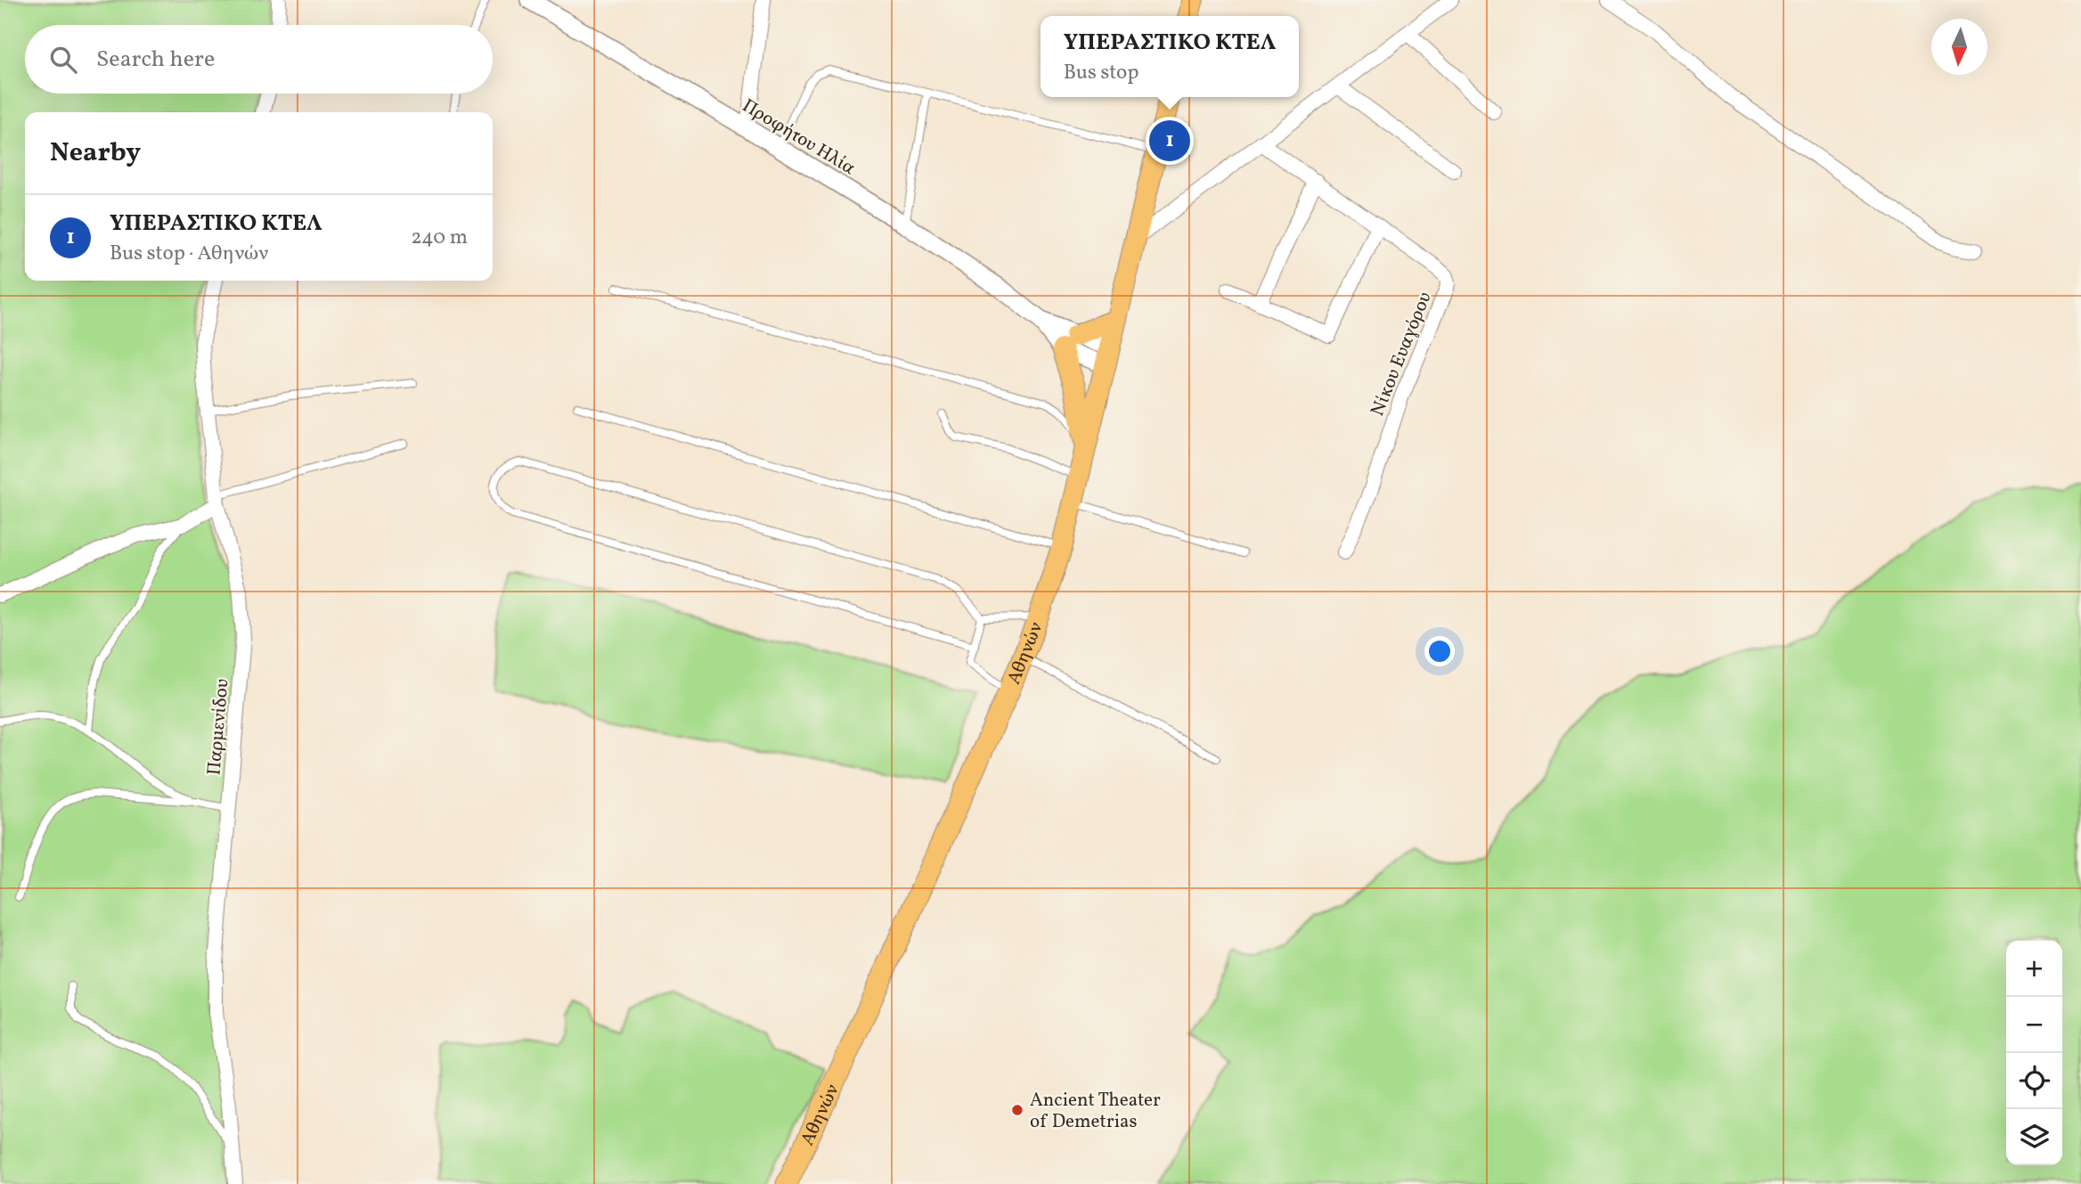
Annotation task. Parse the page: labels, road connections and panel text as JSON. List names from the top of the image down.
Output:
{
  "streets": {
    "main road": ["Αθηνών"],
    "street": ["Προφήτου Ηλία", "Νίκου Ευαγόρου", "Παρμενίδου"]
  },
  "places": ["Ancient Theater of Demetrias"],
  "north": "bottom",
  "page": {
    "popup": ["ΥΠΕΡΑΣΤΙΚΟ ΚΤΕΛ", "Bus stop"],
    "search": "Search here",
    "heading": "Nearby",
    "pins": "1",
    "list": [
      {
        "mark": "1",
        "name": "ΥΠΕΡΑΣΤΙΚΟ ΚΤΕΛ",
        "note": "Bus stop · Αθηνών",
        "value": "240 m"
      }
    ],
    "map_buttons": ["+", "−"]
  }
}
